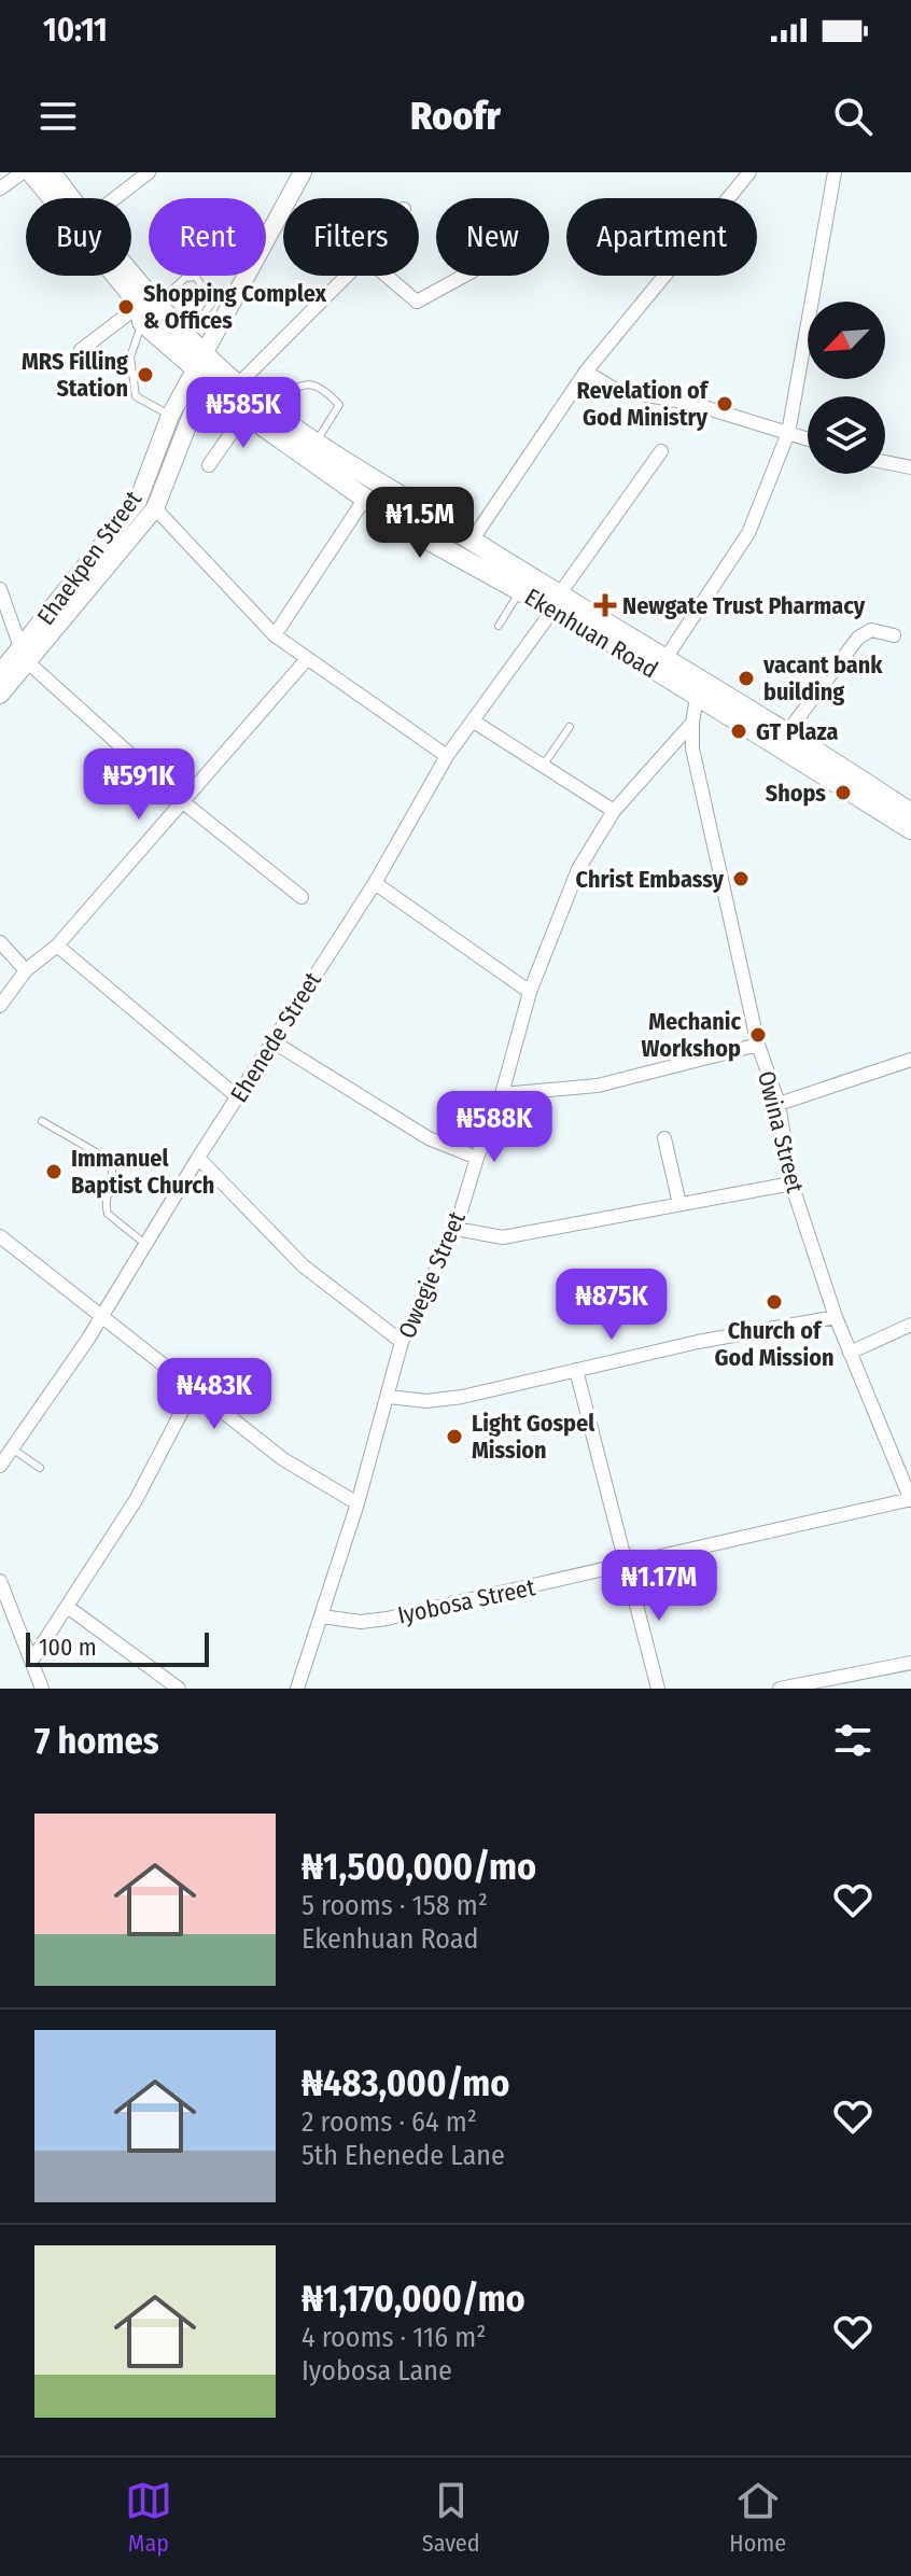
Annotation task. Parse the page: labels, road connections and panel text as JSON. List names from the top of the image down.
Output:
{
  "streets": {
    "main road": ["Ekenhuan Road"],
    "street": [
      "Ehaekpen Street",
      "Ehenede Street",
      "Owina Street",
      "Owegie Street",
      "Iyobosa Street"
    ]
  },
  "crossings": [
    ["Ehaekpen Street", "Ekenhuan Road"],
    ["Ekenhuan Road", "Ehenede Street"],
    ["Ekenhuan Road", "Owina Street"],
    ["Owina Street", "Owegie Street"],
    ["Owina Street", "Iyobosa Street"],
    ["Owegie Street", "Iyobosa Street"]
  ],
  "places": {
    "other": [
      "Shopping Complex & Offices",
      "MRS Filling Station",
      "Revelation of God Ministry",
      "vacant bank building",
      "GT Plaza",
      "Shops",
      "Christ Embassy",
      "Mechanic Workshop",
      "Immanuel Baptist Church",
      "Church of God Mission",
      "Light Gospel Mission"
    ],
    "health": ["Newgate Trust Pharmacy"]
  },
  "scale_bar": "100 m",
  "north": "bottom left",
  "page": {
    "status": "10:11",
    "header": "Roofr",
    "chip": [
      "Buy",
      "Rent",
      "Filters",
      "New",
      "Apartment"
    ],
    "price": [
      "₦585K",
      "₦1.5M",
      "₦591K",
      "₦588K",
      "₦875K",
      "₦483K",
      "₦1.17M"
    ],
    "scale": "100 m",
    "heading": "7 homes",
    "list": [
      {
        "name": "₦1,500,000/mo",
        "note": "5 rooms · 158 m² · Ekenhuan Road"
      },
      {
        "name": "₦483,000/mo",
        "note": "2 rooms · 64 m² · 5th Ehenede Lane"
      },
      {
        "name": "₦1,170,000/mo",
        "note": "4 rooms · 116 m² · Iyobosa Lane"
      }
    ],
    "tabs": ["Map", "Saved", "Home"]
  }
}
